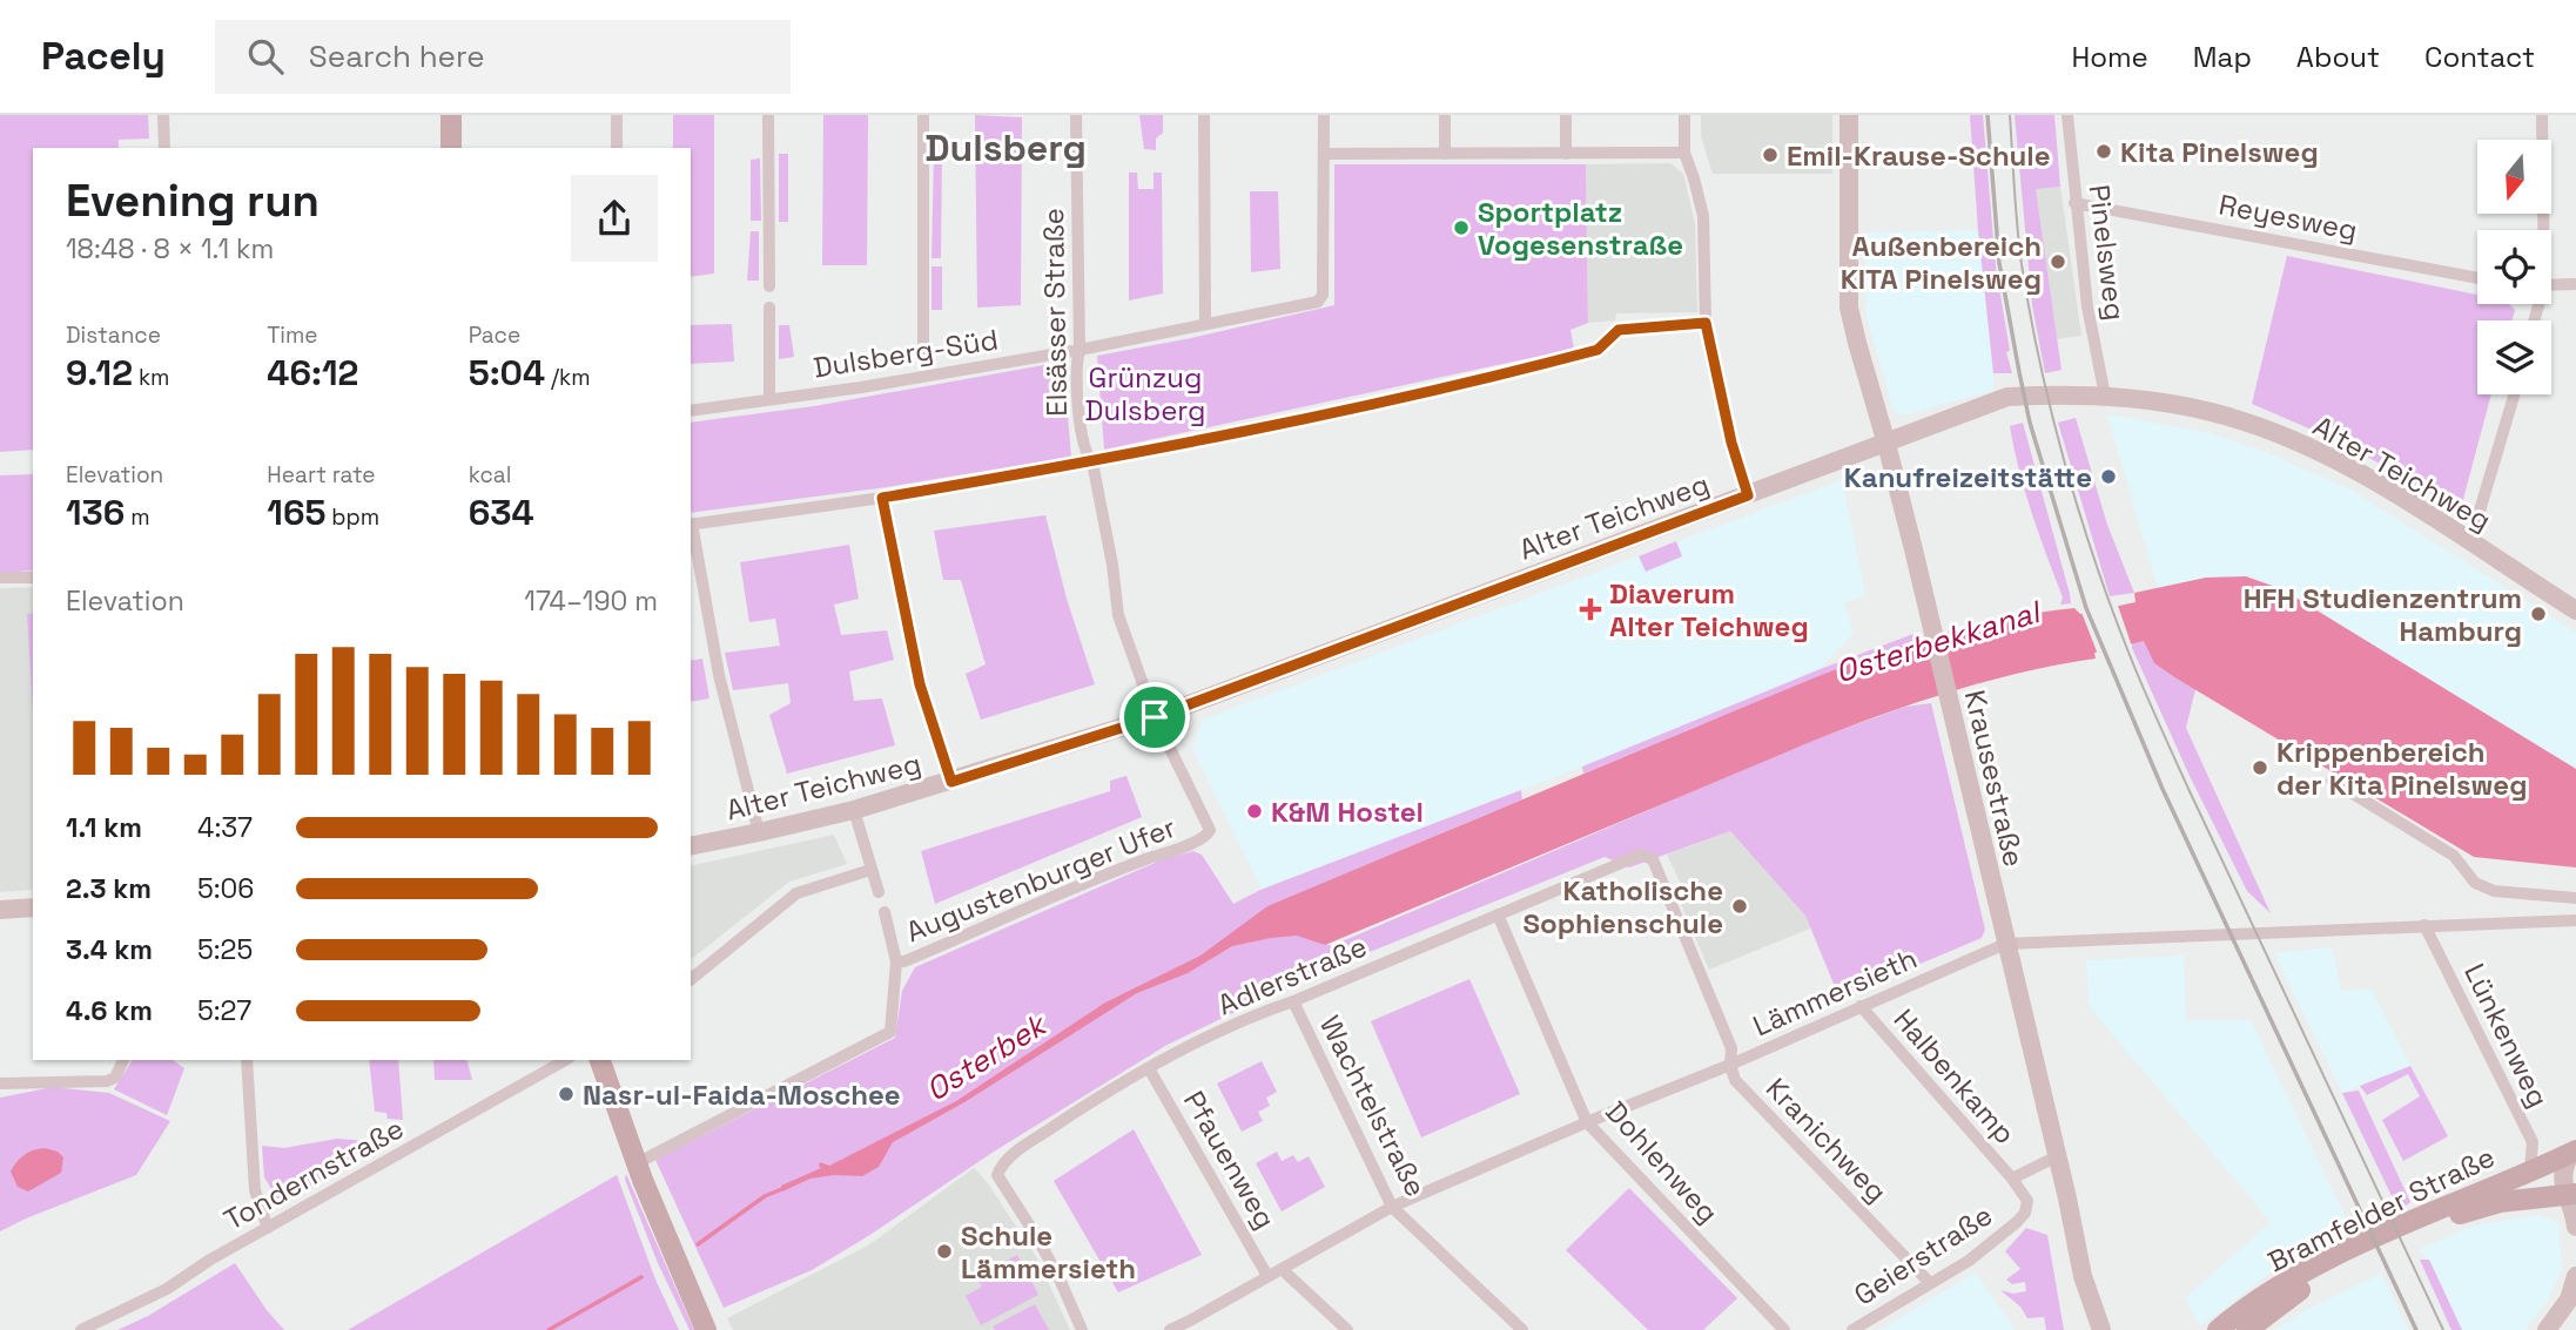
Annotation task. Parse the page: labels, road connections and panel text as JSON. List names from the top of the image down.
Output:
{
  "streets": {
    "main road": ["Bramfelder Straße"],
    "street": [
      "Reyesweg",
      "Pinelsweg",
      "Elsässer Straße",
      "Dulsberg-Süd",
      "Alter Teichweg",
      "Krausestraße",
      "Augustenburger Ufer",
      "Adlerstraße",
      "Lämmersieth",
      "Lünkenweg",
      "Halbenkamp",
      "Wachtelstraße",
      "Kranichweg",
      "Pfauenweg",
      "Dohlenweg",
      "Tondernstraße",
      "Geierstraße"
    ]
  },
  "crossings": [
    ["Reyesweg", "Pinelsweg"],
    ["Pinelsweg", "Alter Teichweg"],
    ["Elsässer Straße", "Dulsberg-Süd"],
    ["Elsässer Straße", "Alter Teichweg"],
    ["Elsässer Straße", "Augustenburger Ufer"],
    ["Alter Teichweg", "Krausestraße"],
    ["Krausestraße", "Lämmersieth"],
    ["Krausestraße", "Geierstraße"],
    ["Adlerstraße", "Wachtelstraße"],
    ["Adlerstraße", "Kranichweg"],
    ["Adlerstraße", "Pfauenweg"],
    ["Adlerstraße", "Dohlenweg"],
    ["Lämmersieth", "Lünkenweg"],
    ["Lämmersieth", "Halbenkamp"],
    ["Lämmersieth", "Wachtelstraße"],
    ["Lämmersieth", "Kranichweg"],
    ["Lämmersieth", "Pfauenweg"],
    ["Lämmersieth", "Dohlenweg"],
    ["Lünkenweg", "Bramfelder Straße"],
    ["Halbenkamp", "Geierstraße"],
    ["Kranichweg", "Geierstraße"]
  ],
  "districts": ["Dulsberg"],
  "water": ["Osterbekkanal", "Osterbek"],
  "parks": ["Grünzug Dulsberg"],
  "places": {
    "other": [
      "Kita Pinelsweg",
      "Emil-Krause-Schule",
      "Sportplatz Vogesenstraße",
      "Außenbereich KITA Pinelsweg",
      "Kanufreizeitstätte",
      "HFH Studienzentrum Hamburg",
      "Krippenbereich der Kita Pinelsweg",
      "K&M Hostel",
      "Katholische Sophienschule",
      "Nasr-ul-Faida-Moschee",
      "Schule Lämmersieth"
    ],
    "health": ["Diaverum Alter Teichweg"]
  },
  "north": "bottom",
  "page": {
    "header": "Pacely",
    "search": "Search here",
    "nav": [
      "Home",
      "Map",
      "About",
      "Contact"
    ],
    "heading": ["Evening run", "18:48 · 8 × 1.1 km"],
    "stats": [
      ["Distance", "9.12 km"],
      ["Time", "46:12"],
      ["Pace", "5:04 /km"],
      ["Elevation", "136 m"],
      ["Heart rate", "165 bpm"],
      ["kcal", "634"]
    ],
    "chart": ["Elevation", "174–190 m"],
    "list": [
      {
        "name": "1.1 km",
        "note": "4:37"
      },
      {
        "name": "2.3 km",
        "note": "5:06"
      },
      {
        "name": "3.4 km",
        "note": "5:25"
      },
      {
        "name": "4.6 km",
        "note": "5:27"
      }
    ]
  }
}
